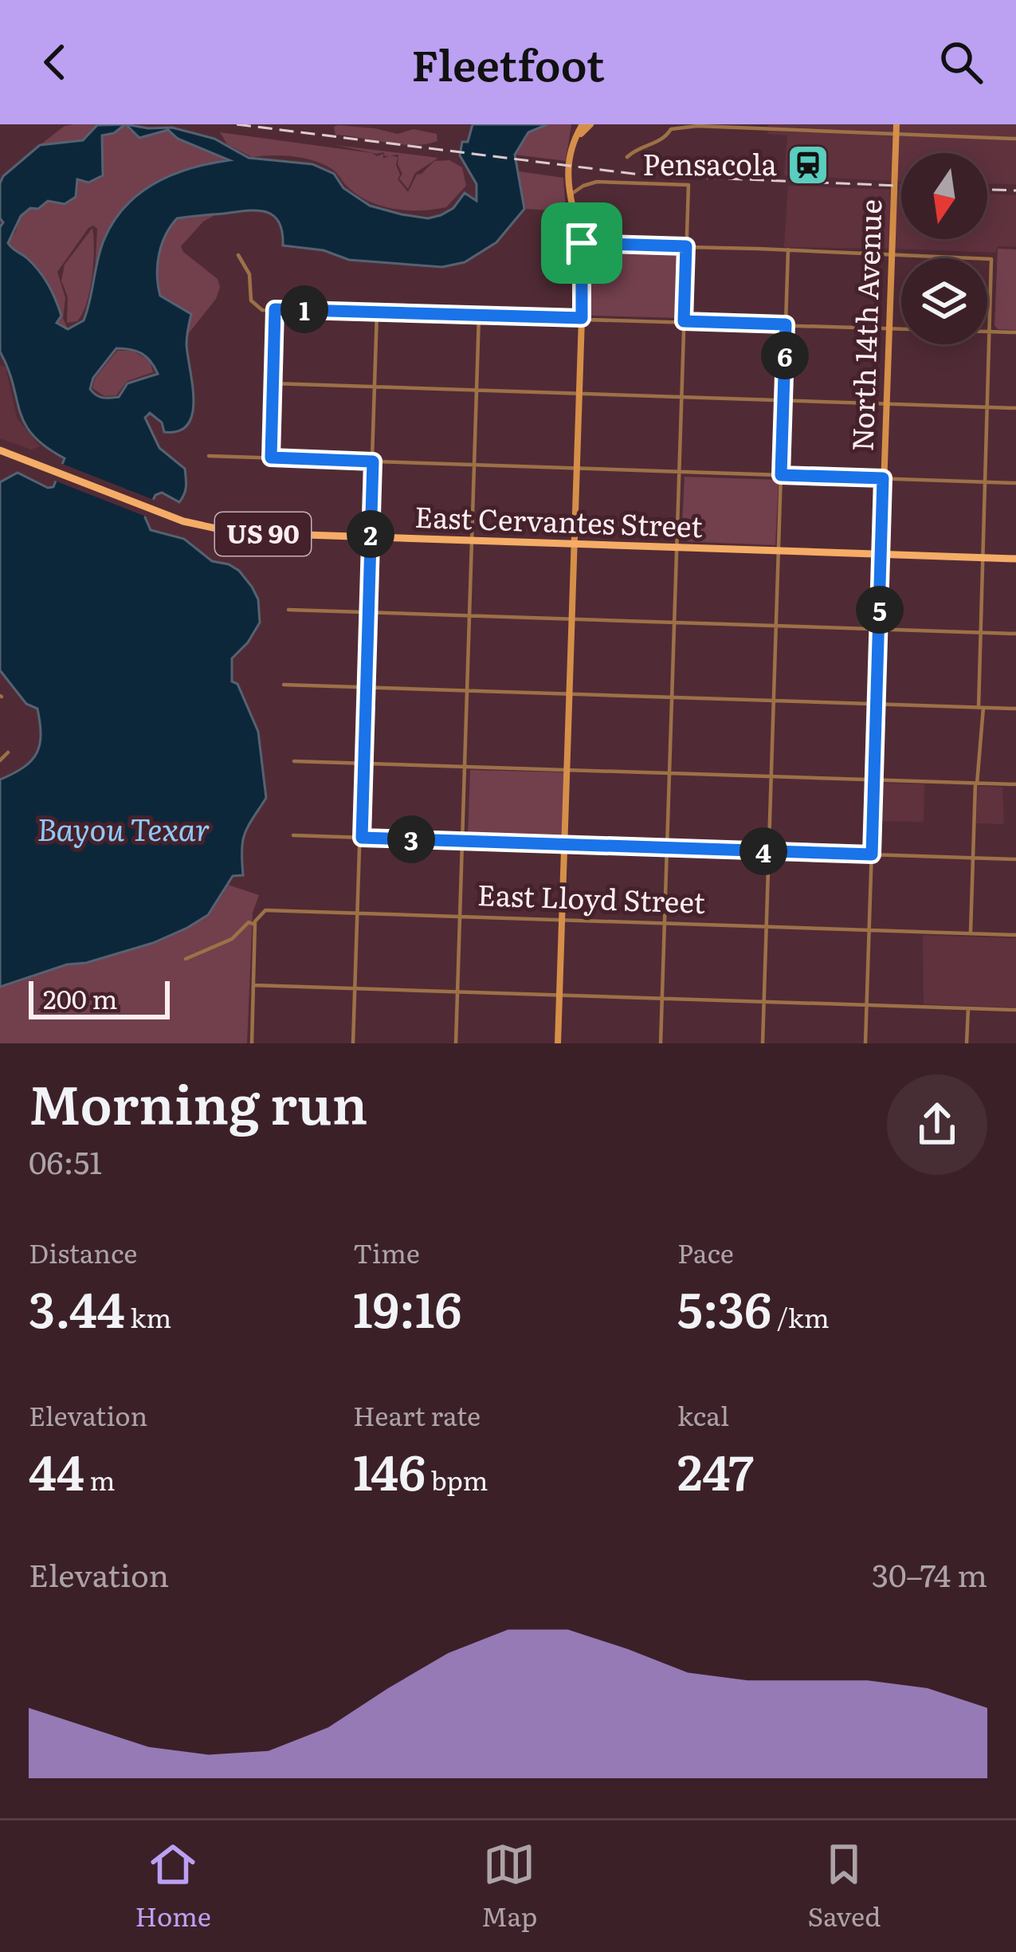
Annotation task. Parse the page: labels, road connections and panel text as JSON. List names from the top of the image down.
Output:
{
  "streets": {
    "main road": ["East Cervantes Street", "US 90"],
    "street": ["North 14th Avenue", "East Lloyd Street"]
  },
  "crossings": [
    ["North 14th Avenue", "East Cervantes Street"],
    ["North 14th Avenue", "East Lloyd Street"]
  ],
  "water": ["Bayou Texar"],
  "places": {
    "station": ["Pensacola"]
  },
  "scale_bar": "200 m",
  "north": "bottom",
  "page": {
    "header": "Fleetfoot",
    "pins": [
      "1",
      "6",
      "2",
      "5",
      "3",
      "4"
    ],
    "scale": "200 m",
    "heading": ["Morning run", "06:51"],
    "stats": [
      ["Distance", "3.44 km"],
      ["Time", "19:16"],
      ["Pace", "5:36 /km"],
      ["Elevation", "44 m"],
      ["Heart rate", "146 bpm"],
      ["kcal", "247"]
    ],
    "chart": ["Elevation", "30–74 m"],
    "tabs": ["Home", "Map", "Saved"]
  }
}
